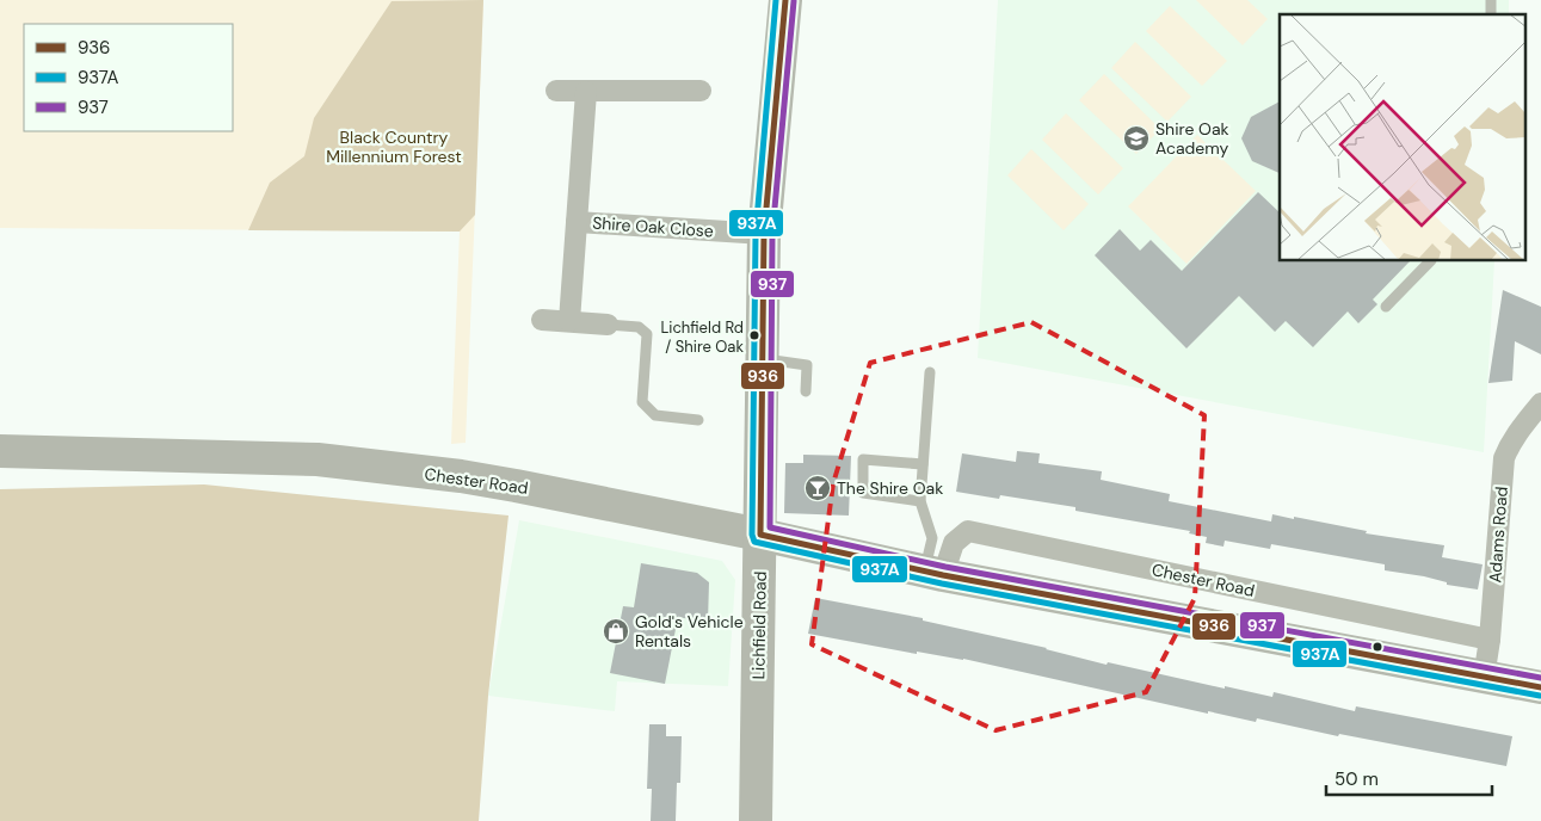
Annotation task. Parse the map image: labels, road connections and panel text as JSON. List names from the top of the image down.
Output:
{
  "streets": {
    "highway": ["Chester Road", "Lichfield Road"],
    "street": ["Shire Oak Close", "Adams Road"]
  },
  "crossings": [
    ["Shire Oak Close", "Lichfield Road"],
    ["Chester Road", "Adams Road"],
    ["Chester Road", "Lichfield Road"]
  ],
  "parks": ["Black Country Millennium Forest"],
  "places": {
    "school or university": ["Shire Oak Academy"],
    "other": ["Lichfield Rd / Shire Oak"],
    "bar": ["The Shire Oak"],
    "shop": ["Gold's Vehicle Rentals"]
  },
  "lines": ["transit line 936", "transit line 937A", "transit line 937"],
  "legend": ["936", "937A", "937"],
  "scale_bar": "50 m"
}
